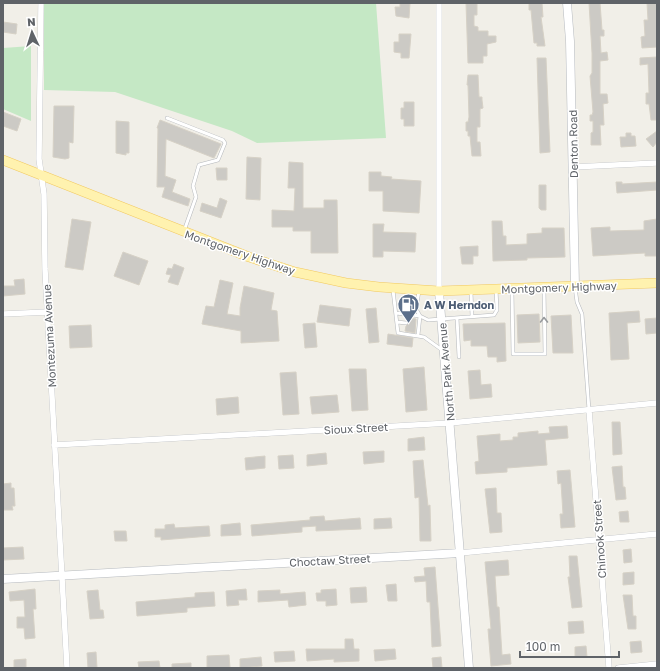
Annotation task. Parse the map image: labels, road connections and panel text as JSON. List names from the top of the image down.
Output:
{
  "streets": {
    "main road": ["Montgomery Highway"],
    "street": [
      "Denton Road",
      "Montezuma Avenue",
      "North Park Avenue",
      "Sioux Street",
      "Chinook Street",
      "Choctaw Street"
    ]
  },
  "crossings": [
    ["Denton Road", "Montgomery Highway"],
    ["Montgomery Highway", "Montezuma Avenue"],
    ["Montgomery Highway", "North Park Avenue"],
    ["Montezuma Avenue", "Sioux Street"],
    ["Montezuma Avenue", "Choctaw Street"],
    ["North Park Avenue", "Sioux Street"],
    ["North Park Avenue", "Choctaw Street"],
    ["Sioux Street", "Chinook Street"],
    ["Chinook Street", "Choctaw Street"]
  ],
  "places": {
    "fuel station": ["A W Herndon"]
  },
  "scale_bar": "100 m",
  "north": "top"
}
